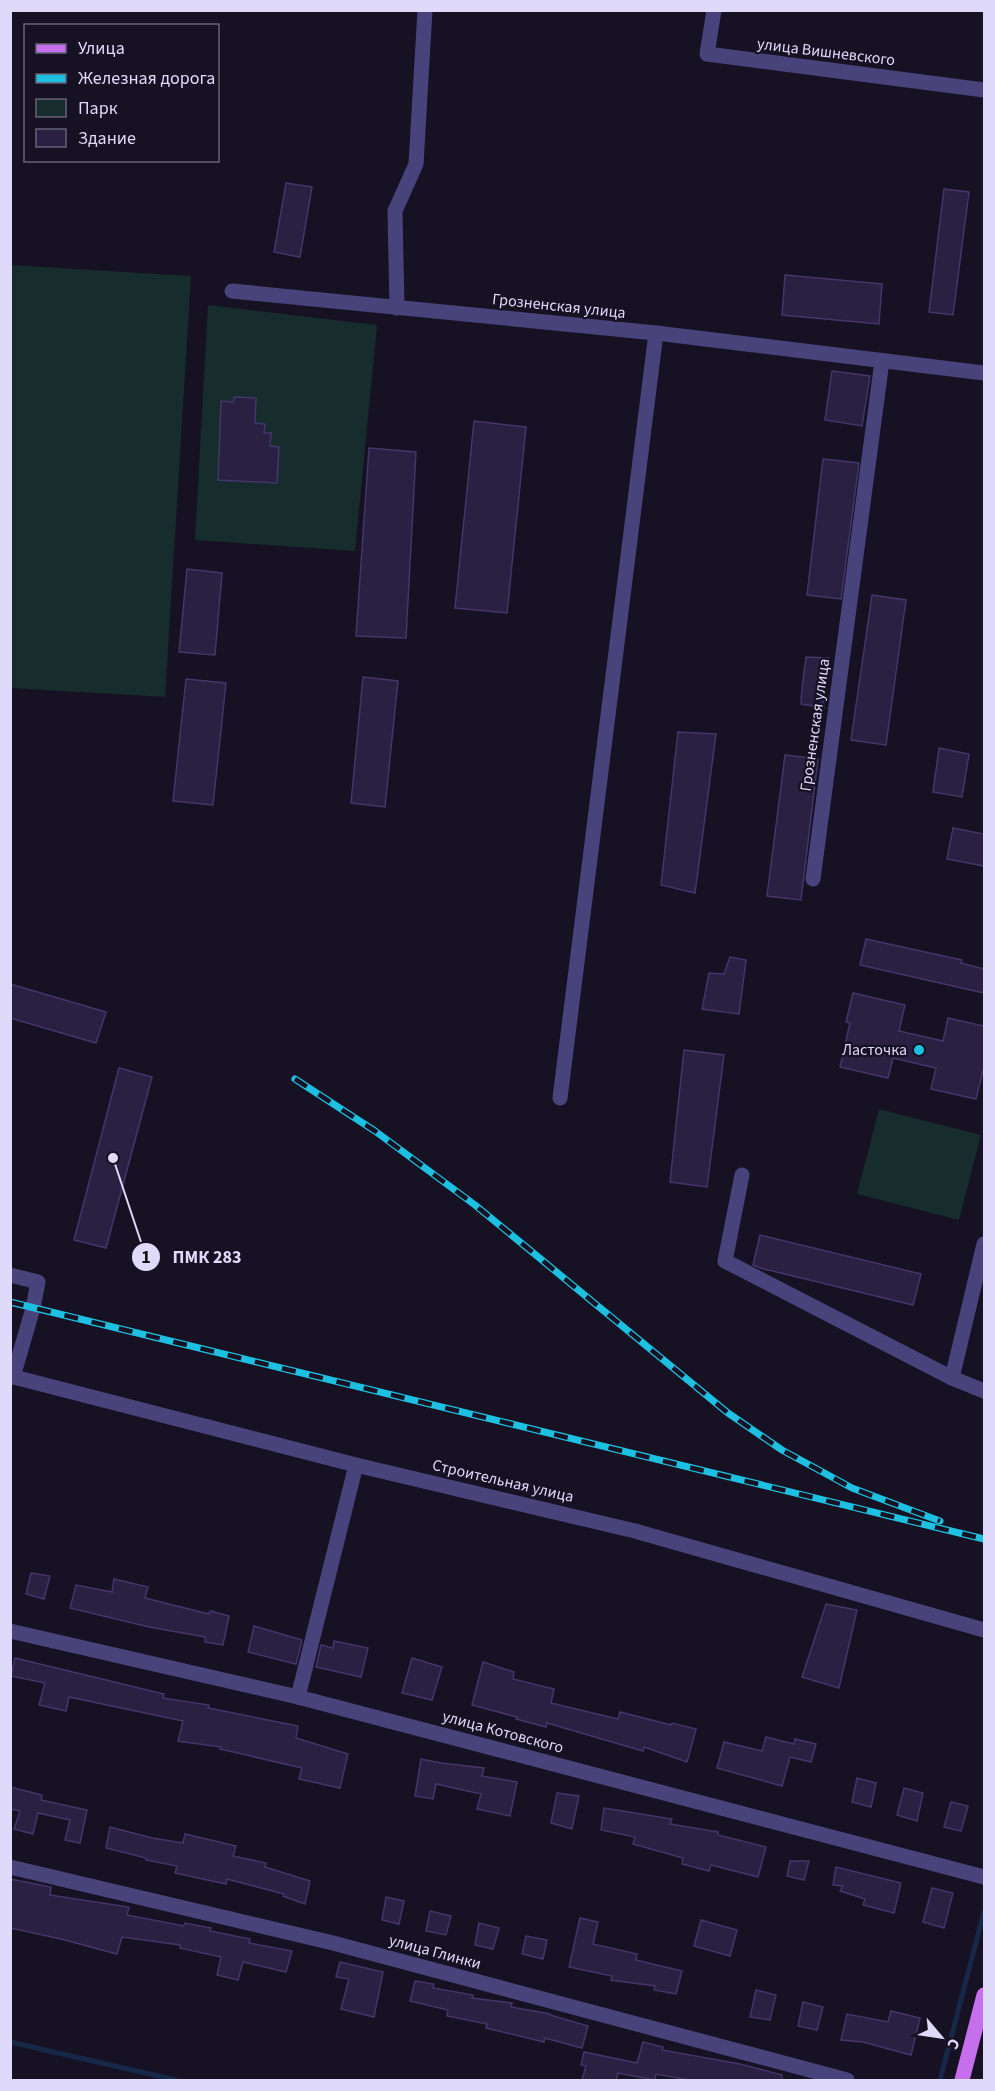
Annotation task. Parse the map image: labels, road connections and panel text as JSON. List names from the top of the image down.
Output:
{
  "streets": {
    "street": [
      "улица Вишневского",
      "Грозненская улица",
      "Строительная улица",
      "улица Котовского",
      "улица Глинки"
    ]
  },
  "places": ["Ласточка", "ПМК 283"],
  "legend": [
    "Улица",
    "Железная дорога",
    "Парк",
    "Здание"
  ],
  "north": "bottom right"
}
